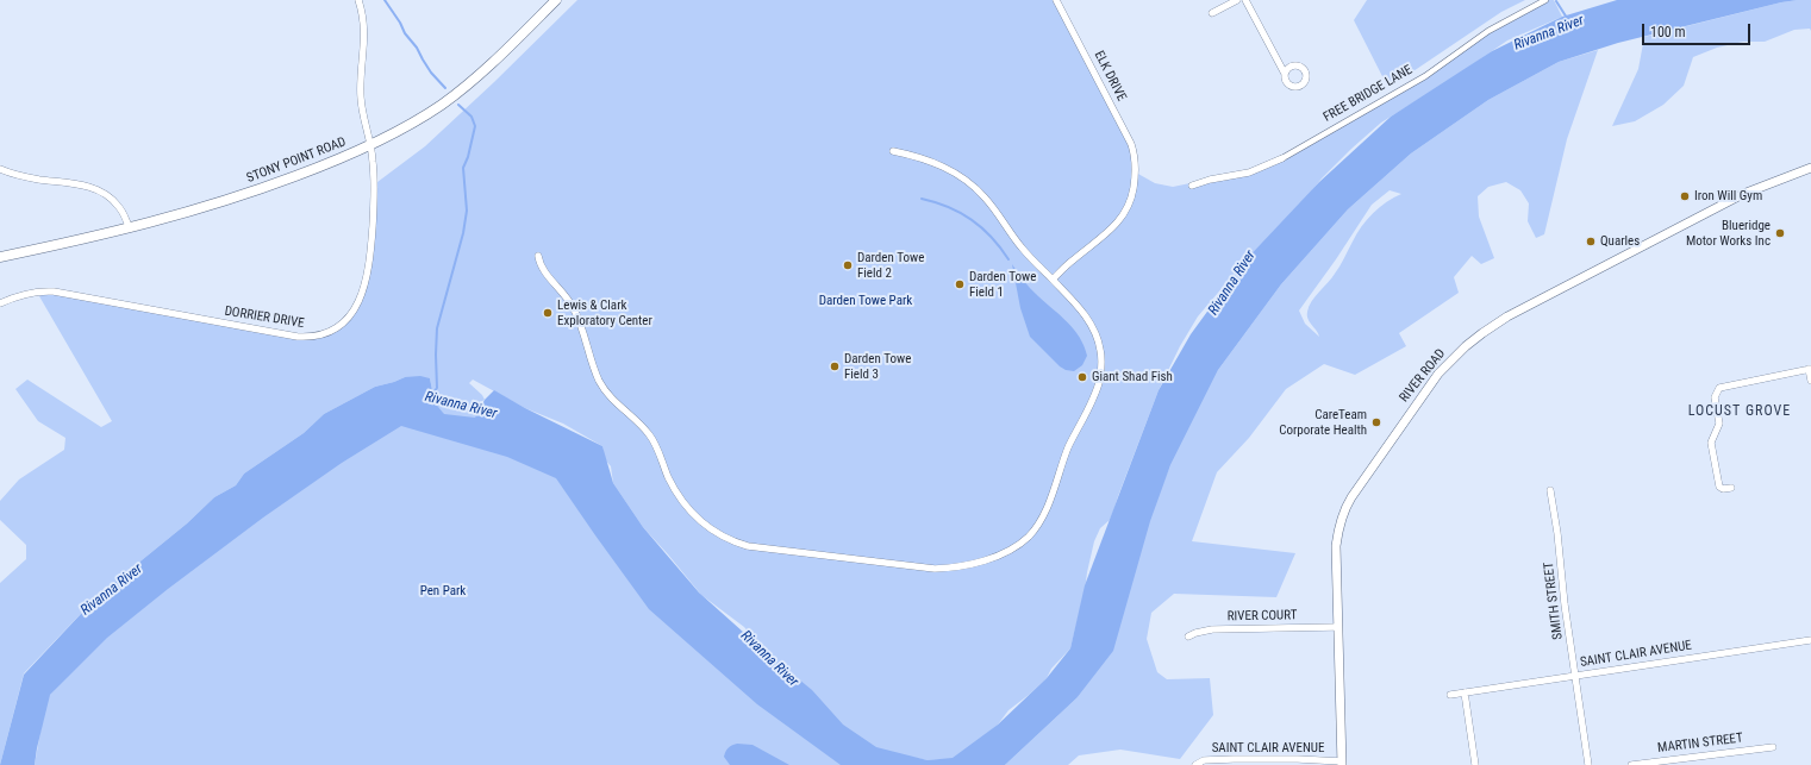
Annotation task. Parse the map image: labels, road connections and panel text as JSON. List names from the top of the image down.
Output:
{
  "streets": {
    "main road": ["STONY POINT ROAD"],
    "street": [
      "ELK DRIVE",
      "FREE BRIDGE LANE",
      "DORRIER DRIVE",
      "RIVER ROAD",
      "SMITH STREET",
      "RIVER COURT",
      "SAINT CLAIR AVENUE",
      "MARTIN STREET"
    ]
  },
  "crossings": [
    ["STONY POINT ROAD", "DORRIER DRIVE"],
    ["RIVER ROAD", "RIVER COURT"],
    ["RIVER ROAD", "SAINT CLAIR AVENUE"],
    ["SMITH STREET", "SAINT CLAIR AVENUE"]
  ],
  "districts": ["LOCUST GROVE"],
  "water": ["Rivanna River"],
  "parks": ["Darden Towe Park", "Pen Park"],
  "places": [
    "Iron Will Gym",
    "Blueridge Motor Works Inc",
    "Quarles",
    "Darden Towe Field 2",
    "Darden Towe Field 1",
    "Lewis & Clark Exploratory Center",
    "Darden Towe Field 3",
    "Giant Shad Fish",
    "CareTeam Corporate Health"
  ],
  "scale_bar": "100 m"
}
